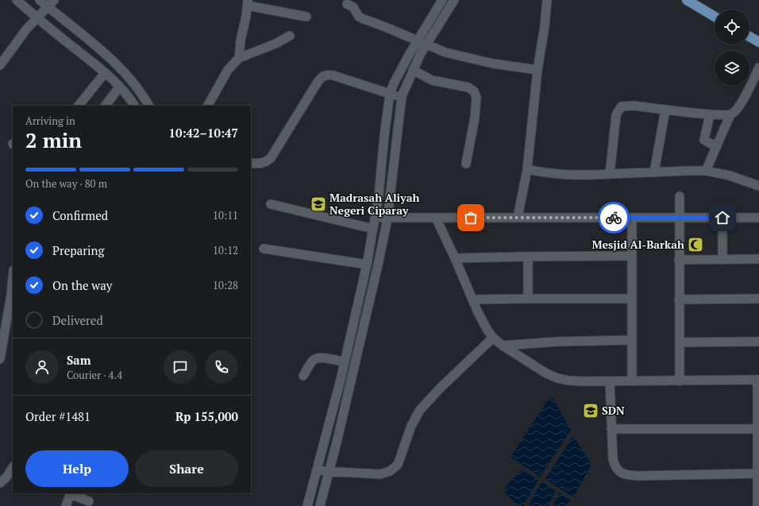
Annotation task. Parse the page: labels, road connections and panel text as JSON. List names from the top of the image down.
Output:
{
  "places": {
    "school or university": ["Madrasah Aliyah Negeri Ciparay", "SDN"],
    "mosque": ["Mesjid Al-Barkah"]
  },
  "page": {
    "heading": ["2 min", "Arriving in", "10:42–10:47"],
    "panel": [
      "Sam",
      "Courier · 4.4",
      "Order #1481",
      "Rp 155,000"
    ],
    "bar": "On the way · 80 m",
    "list": [
      ["Confirmed", "10:11"],
      ["Preparing", "10:12"],
      ["On the way", "10:28"],
      "Delivered"
    ],
    "buttons": ["Help", "Share"]
  }
}
